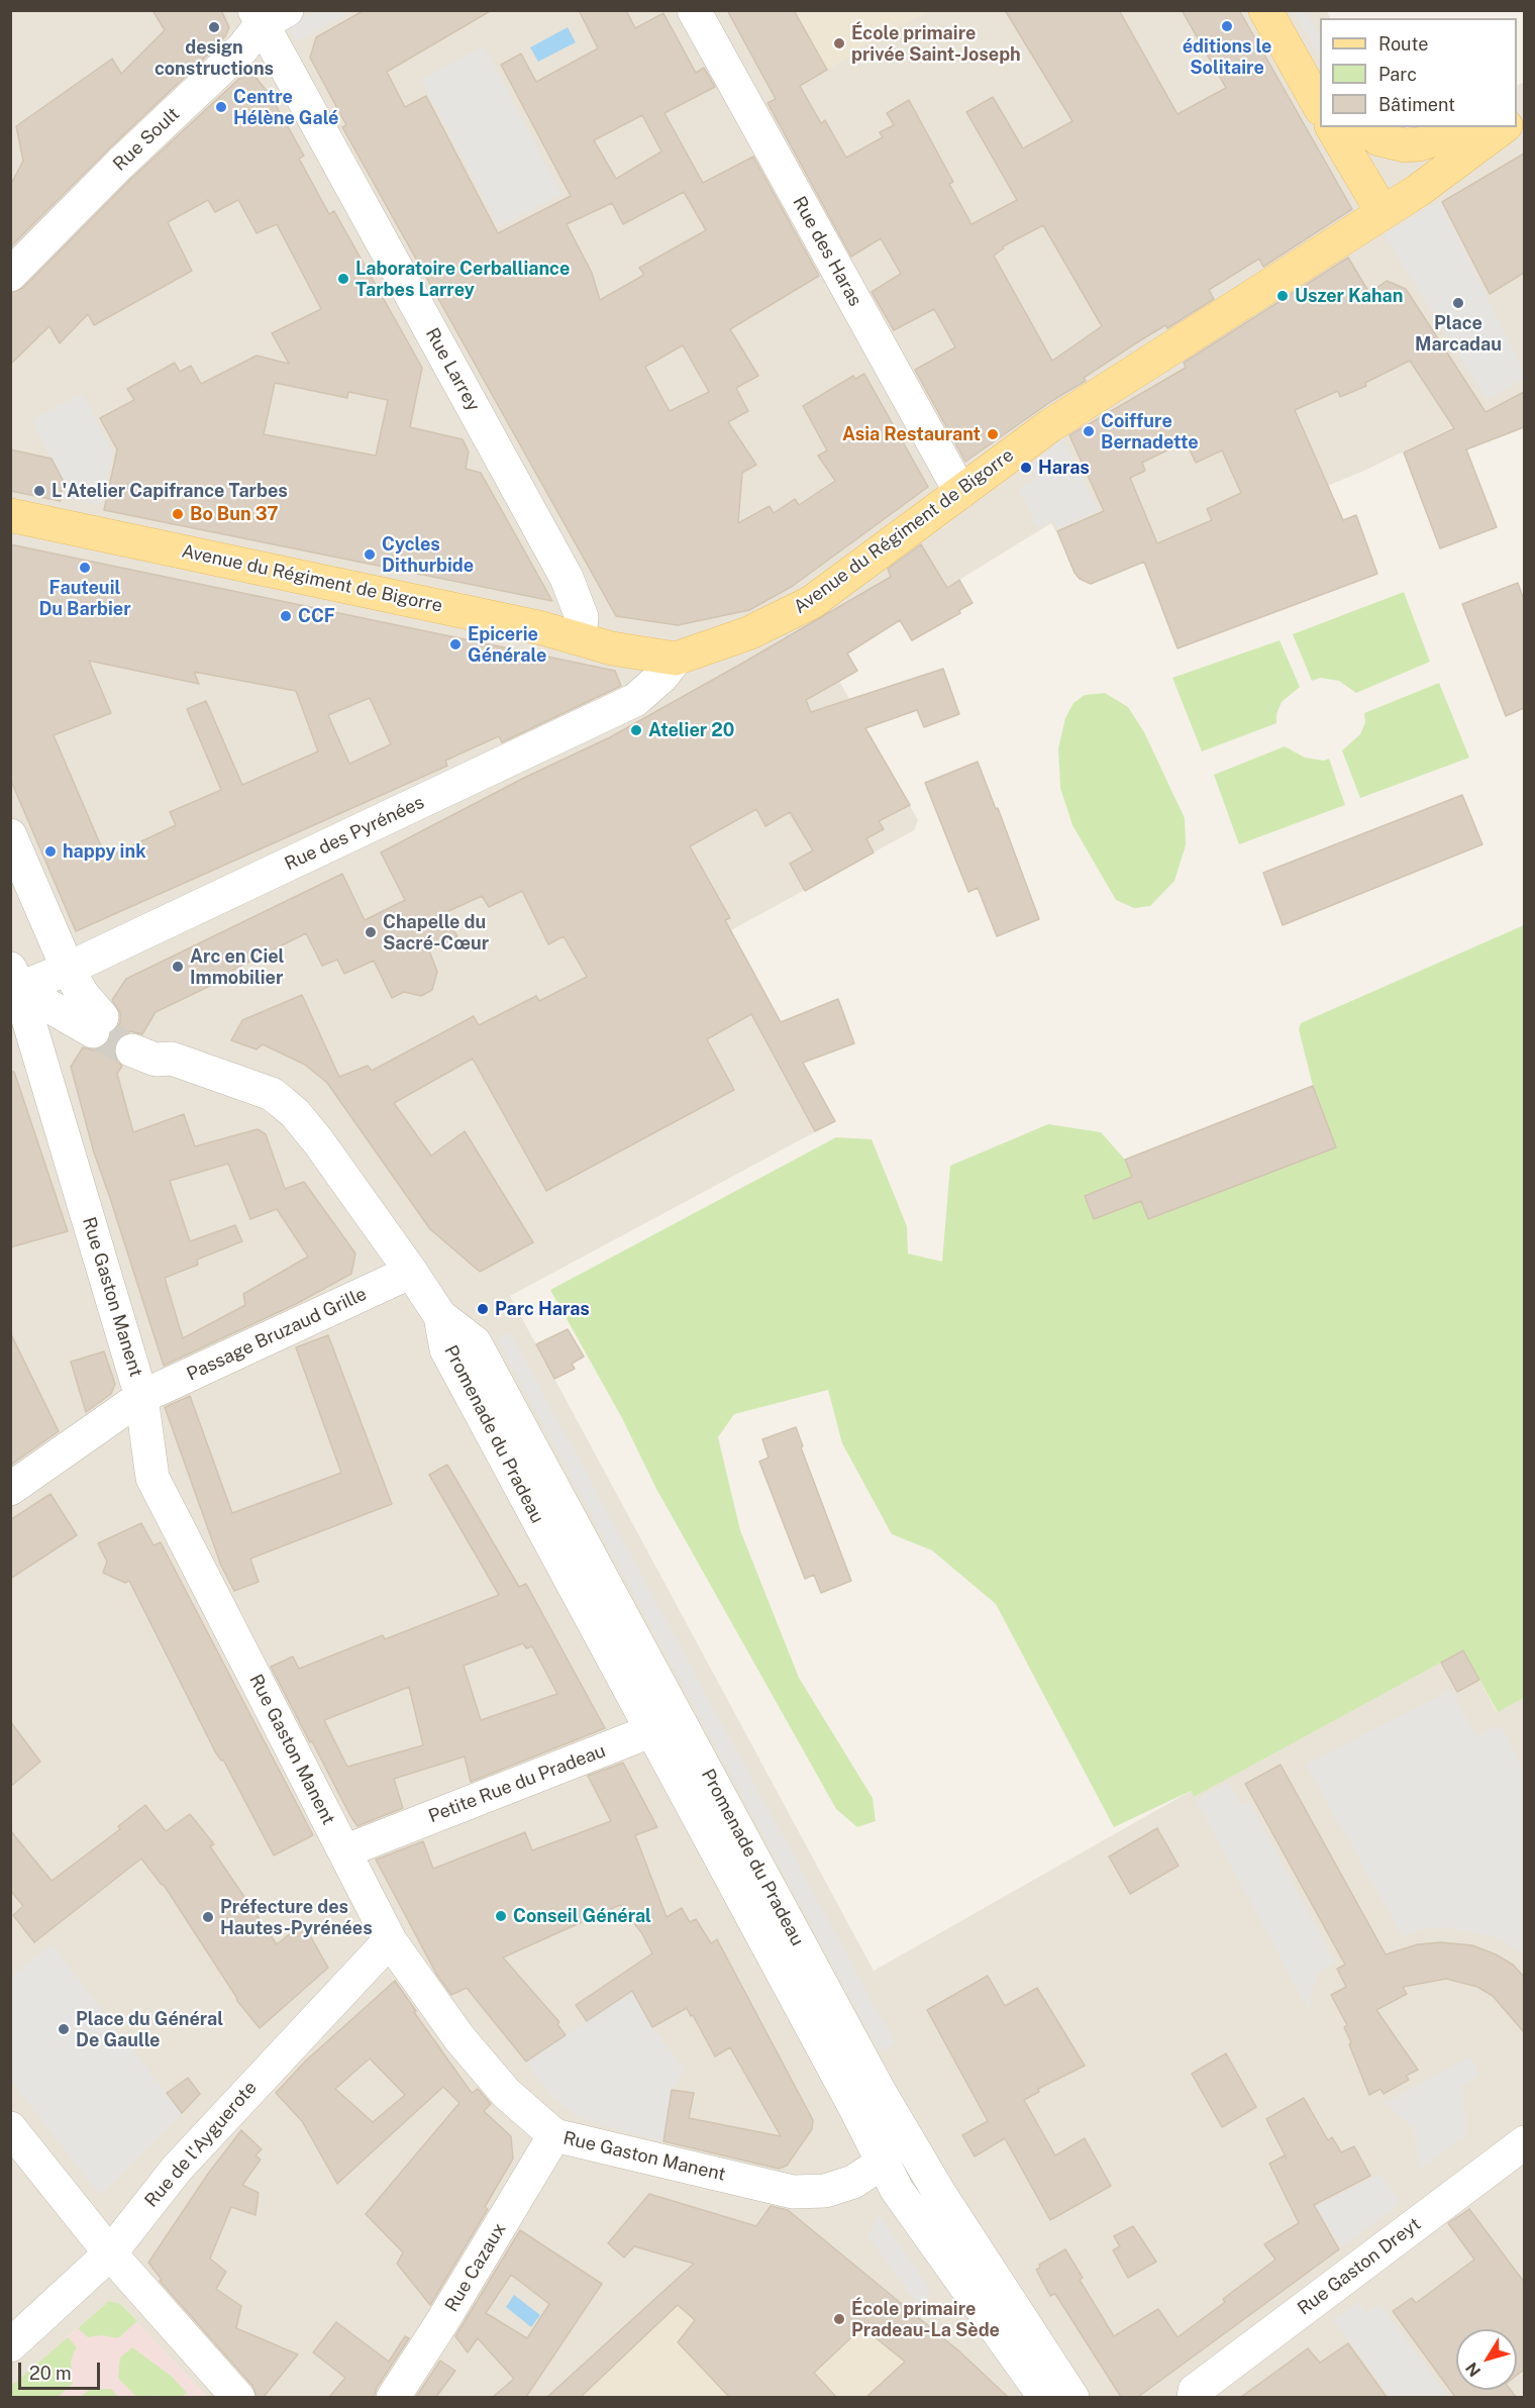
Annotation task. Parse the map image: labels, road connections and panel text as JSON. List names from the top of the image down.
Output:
{
  "streets": {
    "main road": ["Avenue du Régiment de Bigorre"],
    "street": [
      "Rue Soult",
      "Rue des Haras",
      "Rue Larrey",
      "Rue des Pyrénées",
      "Rue Gaston Manent",
      "Passage Bruzaud Grille",
      "Promenade du Pradeau",
      "Petite Rue du Pradeau",
      "Rue de l'Ayguerote",
      "Rue Gaston Dreyt",
      "Rue Cazaux"
    ]
  },
  "crossings": [
    ["Rue Soult", "Rue Larrey"],
    ["Rue des Haras", "Avenue du Régiment de Bigorre"],
    ["Rue Larrey", "Avenue du Régiment de Bigorre"],
    ["Avenue du Régiment de Bigorre", "Rue des Pyrénées"],
    ["Rue des Pyrénées", "Rue Gaston Manent"],
    ["Rue Gaston Manent", "Passage Bruzaud Grille"],
    ["Rue Gaston Manent", "Promenade du Pradeau"],
    ["Rue Gaston Manent", "Petite Rue du Pradeau"],
    ["Rue Gaston Manent", "Rue de l'Ayguerote"],
    ["Rue Gaston Manent", "Rue Cazaux"],
    ["Passage Bruzaud Grille", "Promenade du Pradeau"],
    ["Promenade du Pradeau", "Petite Rue du Pradeau"]
  ],
  "places": [
    "éditions le Solitaire",
    "design constructions",
    "École primaire privée Saint-Joseph",
    "Centre Hélène Galé",
    "Laboratoire Cerballiance Tarbes Larrey",
    "Uszer Kahan",
    "Place Marcadau",
    "Coiffure Bernadette",
    "Asia Restaurant",
    "Haras",
    "L'Atelier Capifrance Tarbes",
    "Bo Bun 37",
    "Cycles Dithurbide",
    "Fauteuil Du Barbier",
    "CCF",
    "Epicerie Générale",
    "Atelier 20",
    "happy ink",
    "Chapelle du Sacré-Cœur",
    "Arc en Ciel Immobilier",
    "Parc Haras",
    "Conseil Général",
    "Préfecture des Hautes-Pyrénées",
    "Place du Général De Gaulle",
    "École primaire Pradeau-La Sède"
  ],
  "legend": ["Route", "Parc", "Bâtiment"],
  "scale_bar": "20 m",
  "north": "bottom left"
}
